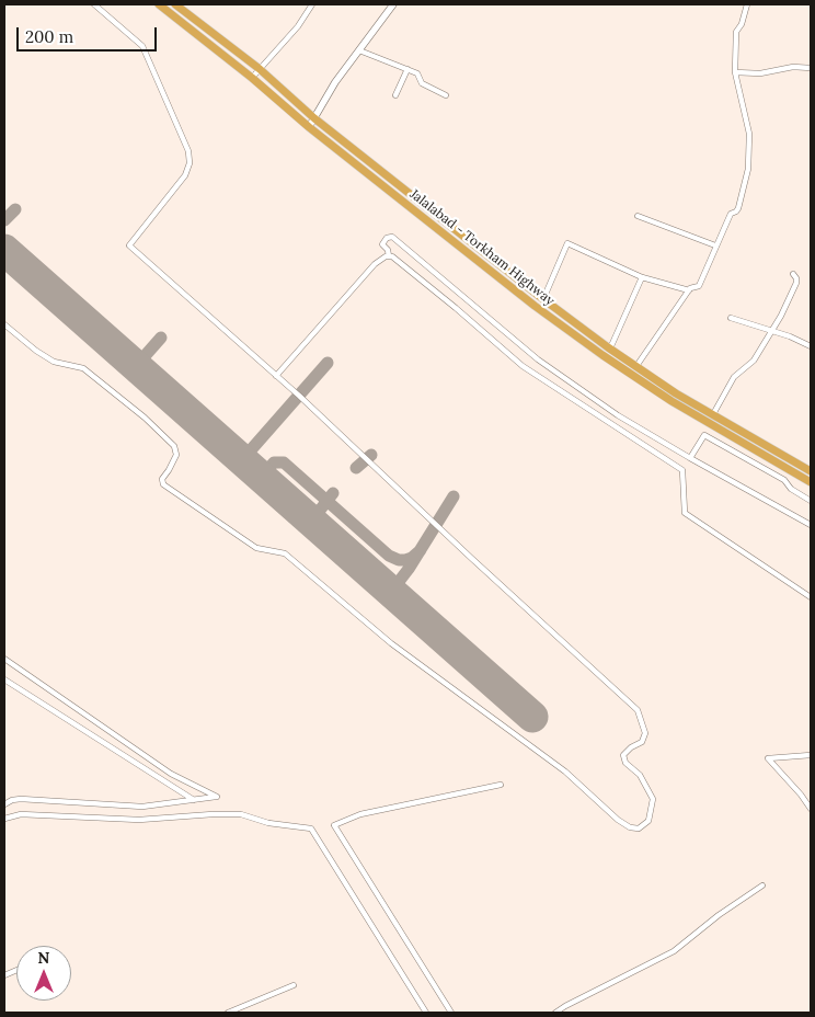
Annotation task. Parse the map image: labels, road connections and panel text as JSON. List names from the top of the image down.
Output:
{
  "streets": {
    "highway": ["Jalalabad - Torkham Highway"]
  },
  "scale_bar": "200 m",
  "north": "top"
}
